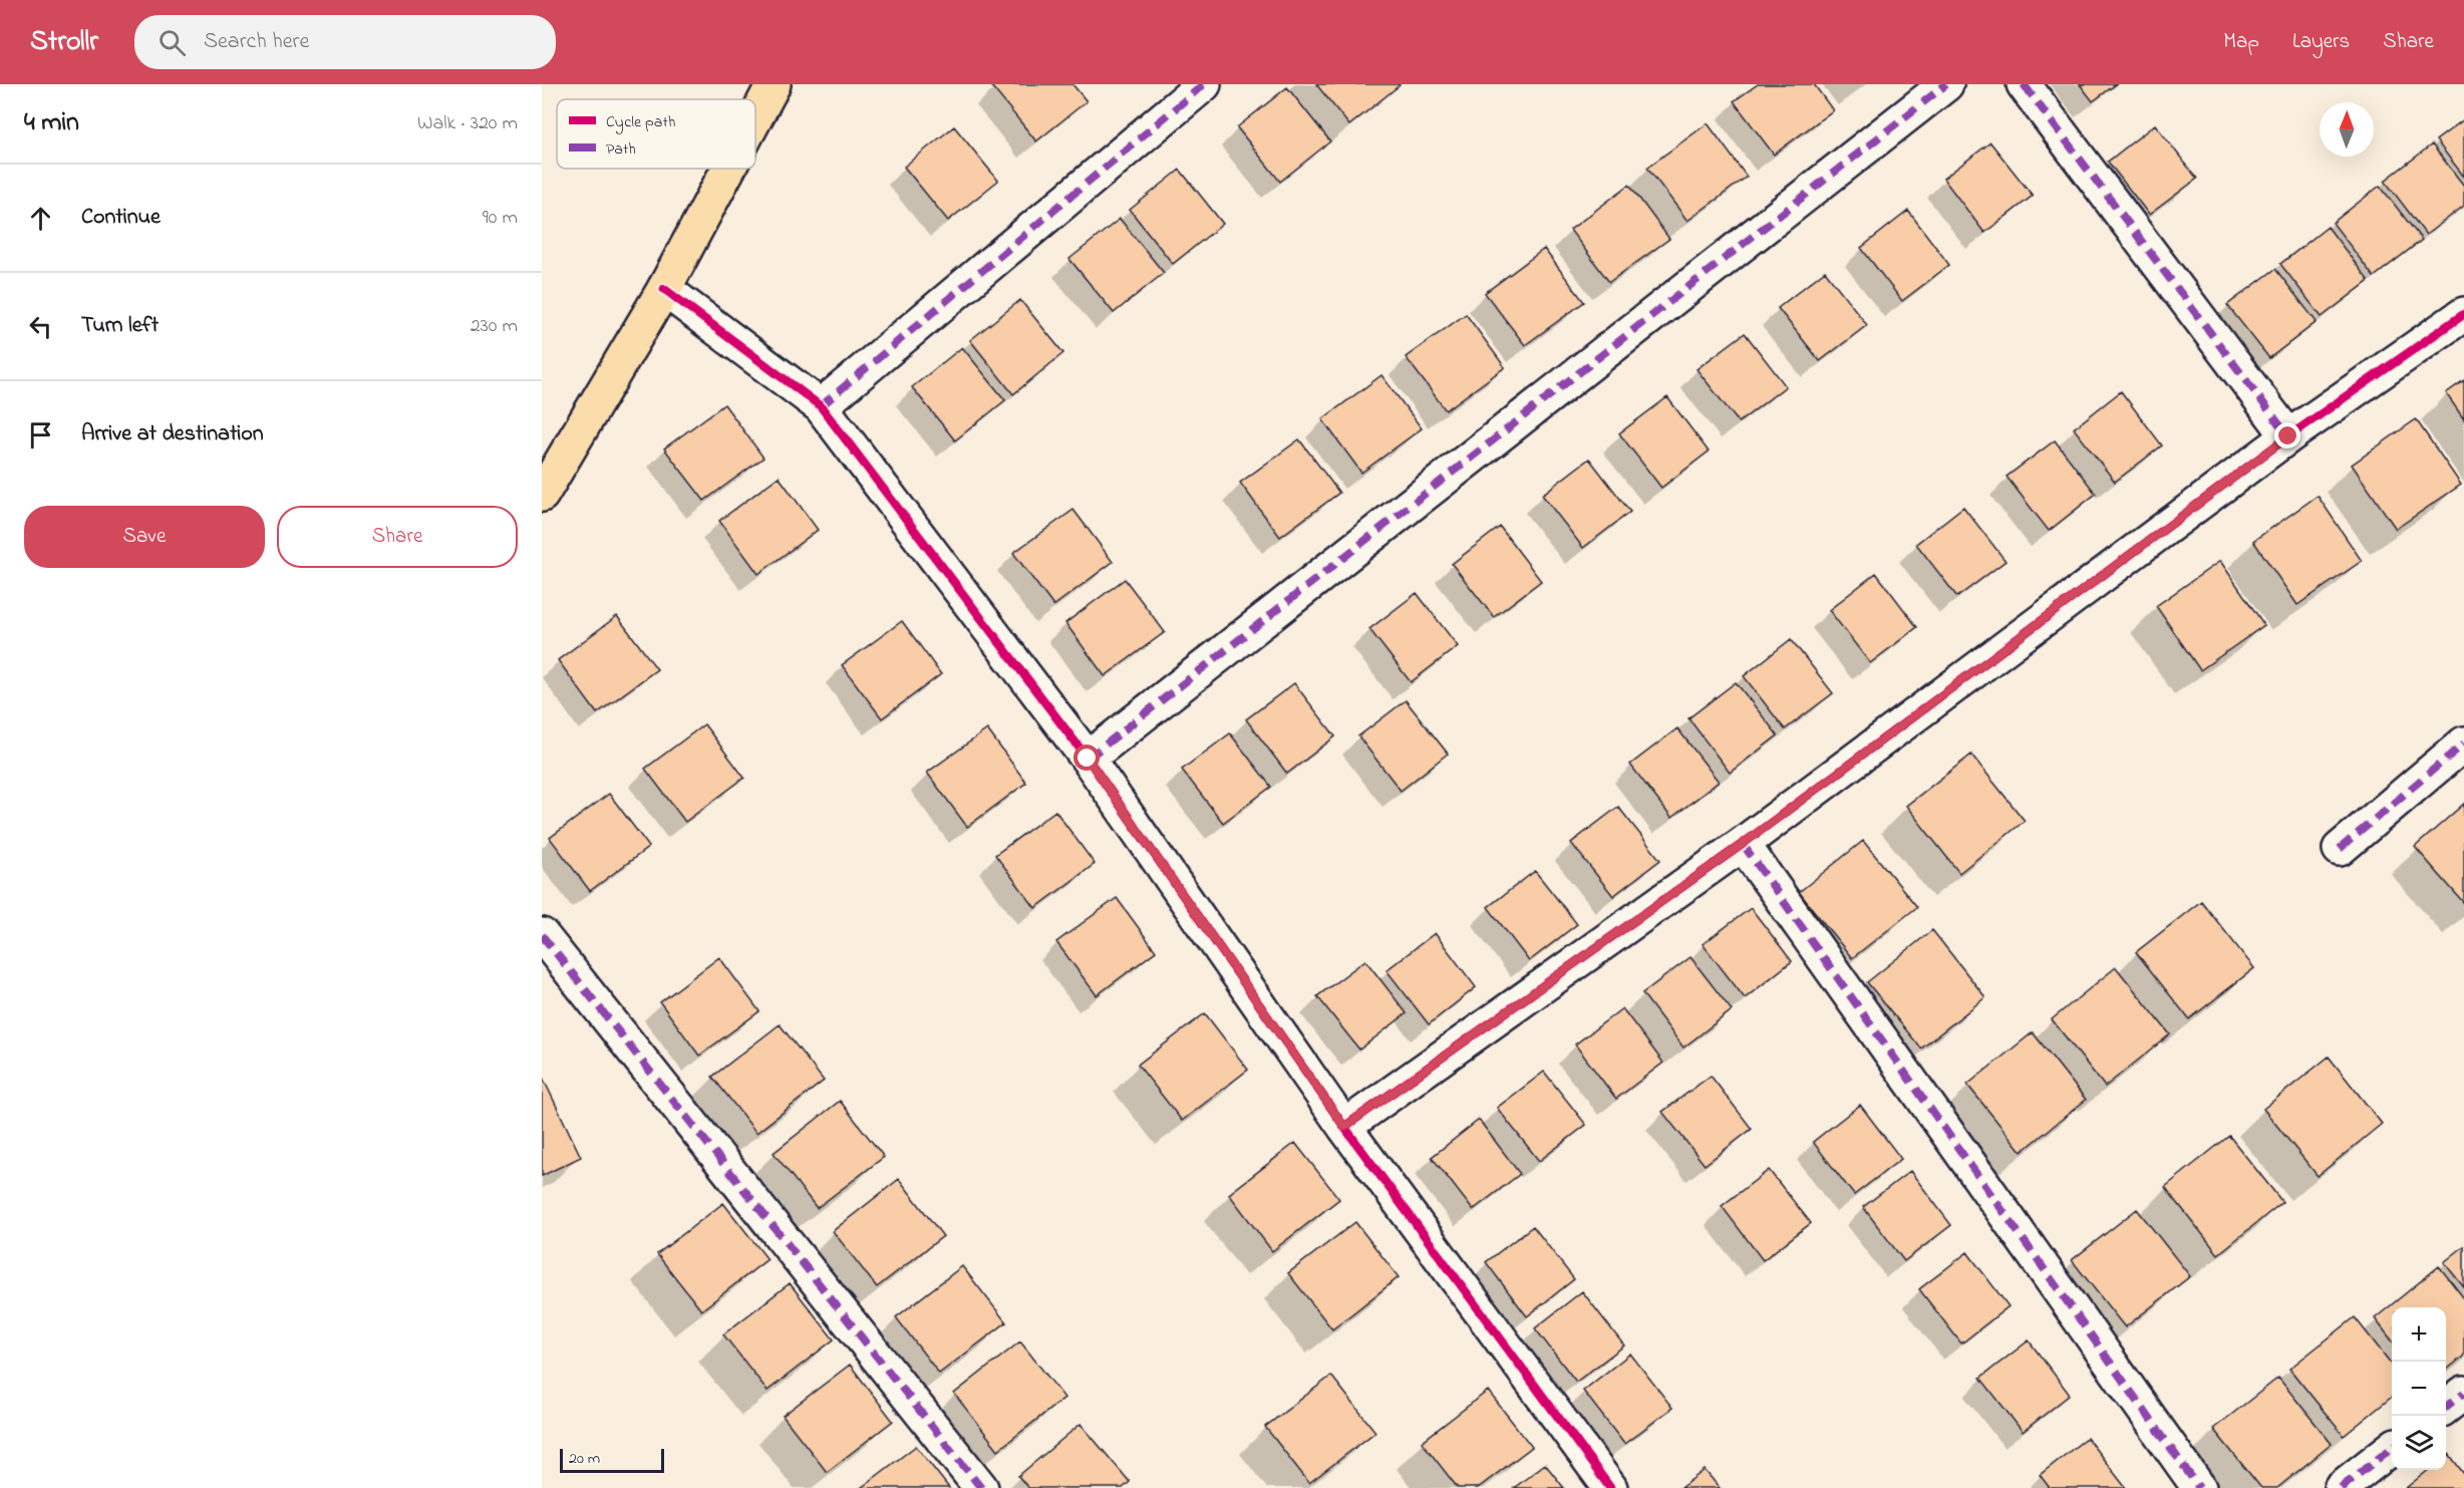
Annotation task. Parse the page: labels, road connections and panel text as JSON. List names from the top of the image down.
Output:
{
  "legend": ["Cycle path", "Path"],
  "scale_bar": "20 m",
  "north": "top",
  "page": {
    "header": "Strollr",
    "search": "Search here",
    "nav": ["Map", "Layers", "Share"],
    "heading": ["4 min", "Walk · 320 m"],
    "list": [
      ["Continue", "90 m"],
      ["Turn left", "230 m"],
      "Arrive at destination"
    ],
    "buttons": ["Save", "Share"],
    "map_buttons": ["+", "−"],
    "scale": "20 m"
  }
}
